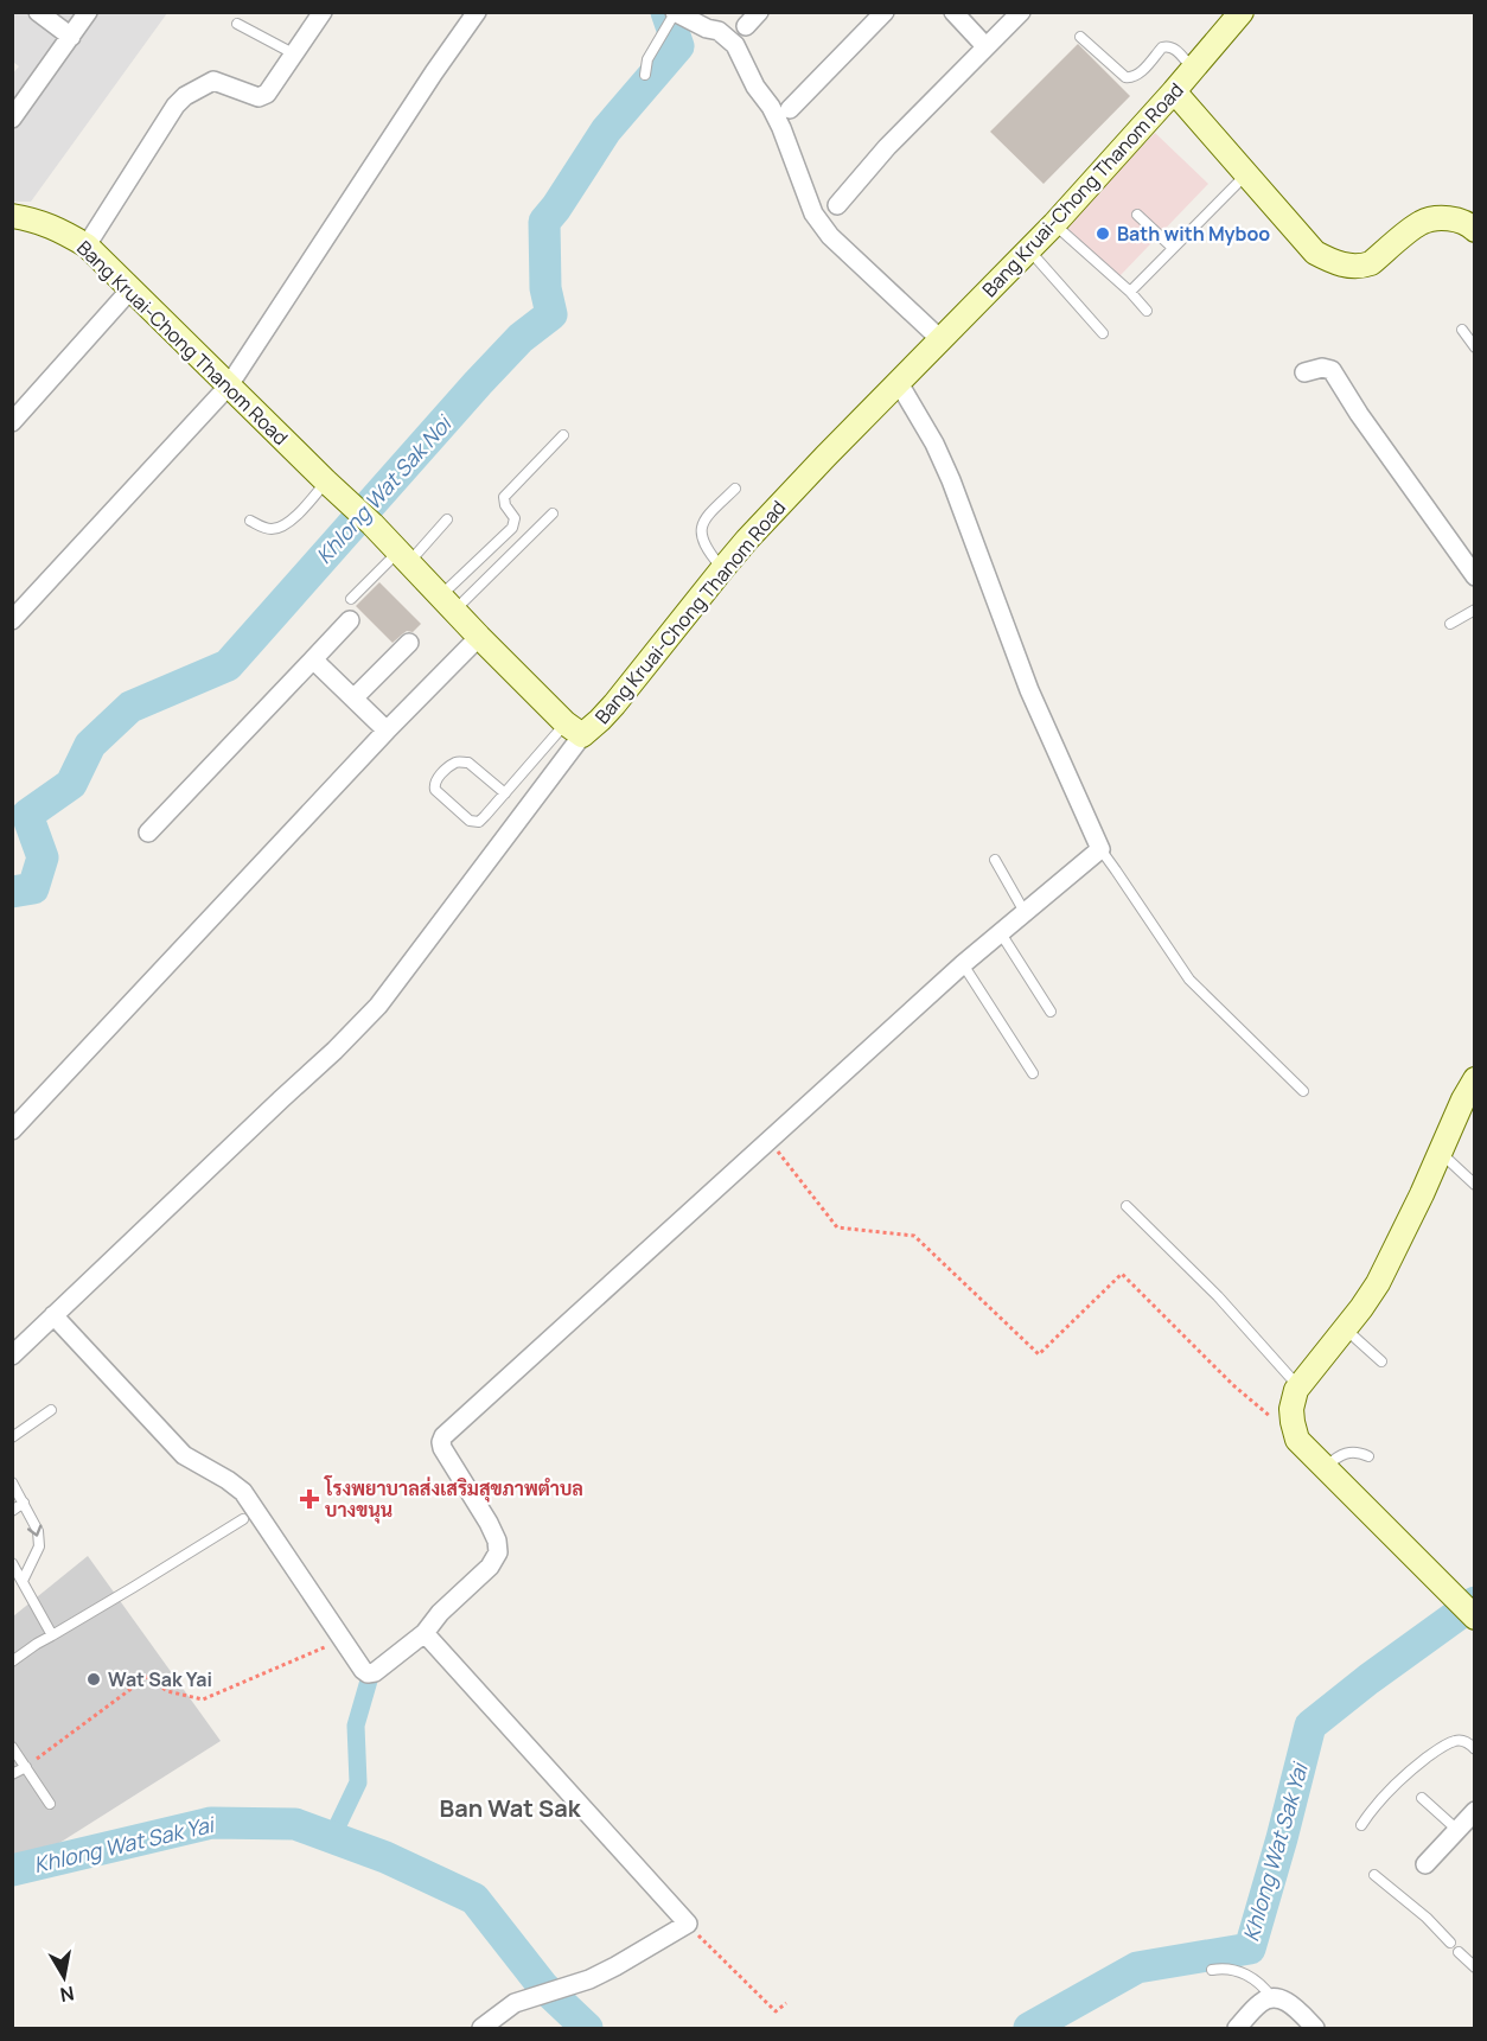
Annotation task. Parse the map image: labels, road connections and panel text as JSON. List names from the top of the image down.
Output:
{
  "streets": {
    "street": ["Bang Kruai-Chong Thanom Road"]
  },
  "districts": ["Ban Wat Sak"],
  "water": ["Khlong Wat Sak Noi", "Khlong Wat Sak Yai"],
  "places": {
    "other": ["Bath with Myboo", "Wat Sak Yai"],
    "health": ["โรงพยาบาลส่งเสริมสุขภาพตำบล บางขนุน"]
  },
  "north": "bottom"
}
